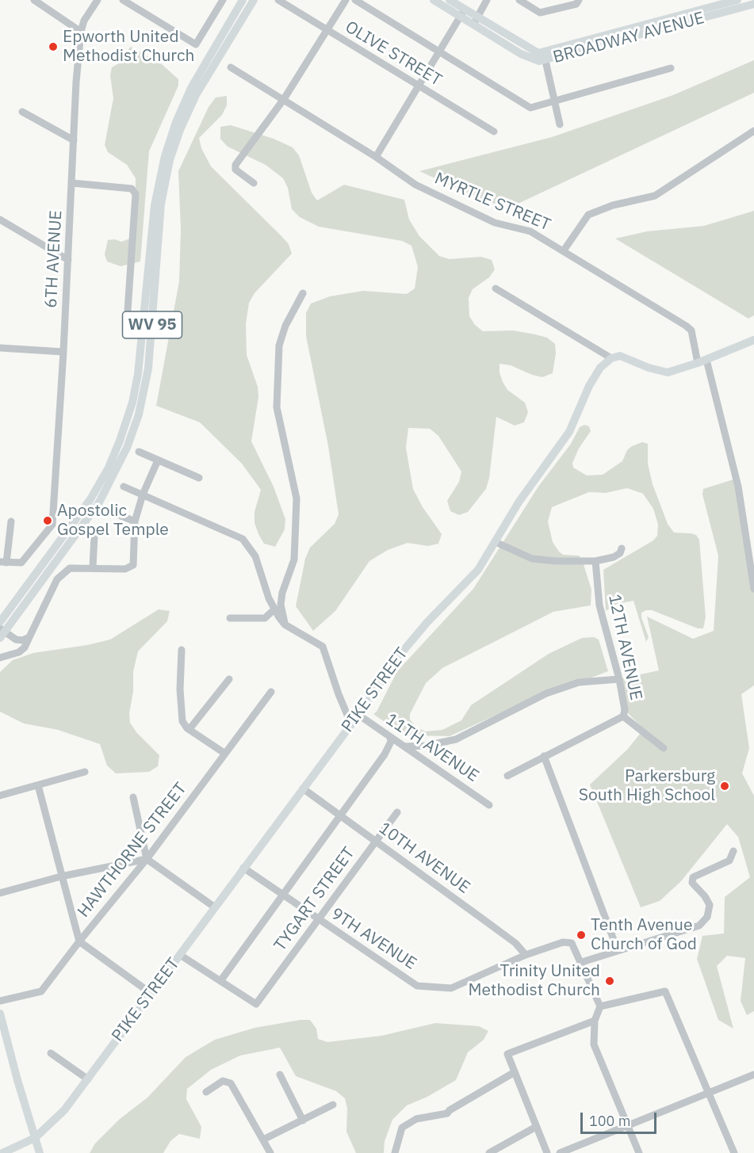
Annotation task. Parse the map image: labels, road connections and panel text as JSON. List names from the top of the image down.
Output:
{
  "streets": {
    "main road": ["BROADWAY AVENUE", "WV 95", "PIKE STREET"],
    "street": [
      "OLIVE STREET",
      "MYRTLE STREET",
      "6TH AVENUE",
      "12TH AVENUE",
      "11TH AVENUE",
      "HAWTHORNE STREET",
      "10TH AVENUE",
      "TYGART STREET",
      "9TH AVENUE"
    ]
  },
  "crossings": [
    ["PIKE STREET", "11TH AVENUE"],
    ["PIKE STREET", "10TH AVENUE"],
    ["PIKE STREET", "9TH AVENUE"],
    ["10TH AVENUE", "TYGART STREET"],
    ["10TH AVENUE", "9TH AVENUE"],
    ["TYGART STREET", "9TH AVENUE"]
  ],
  "places": [
    "Epworth United Methodist Church",
    "Apostolic Gospel Temple",
    "Parkersburg South High School",
    "Tenth Avenue Church of God",
    "Trinity United Methodist Church"
  ],
  "scale_bar": "100 m"
}
